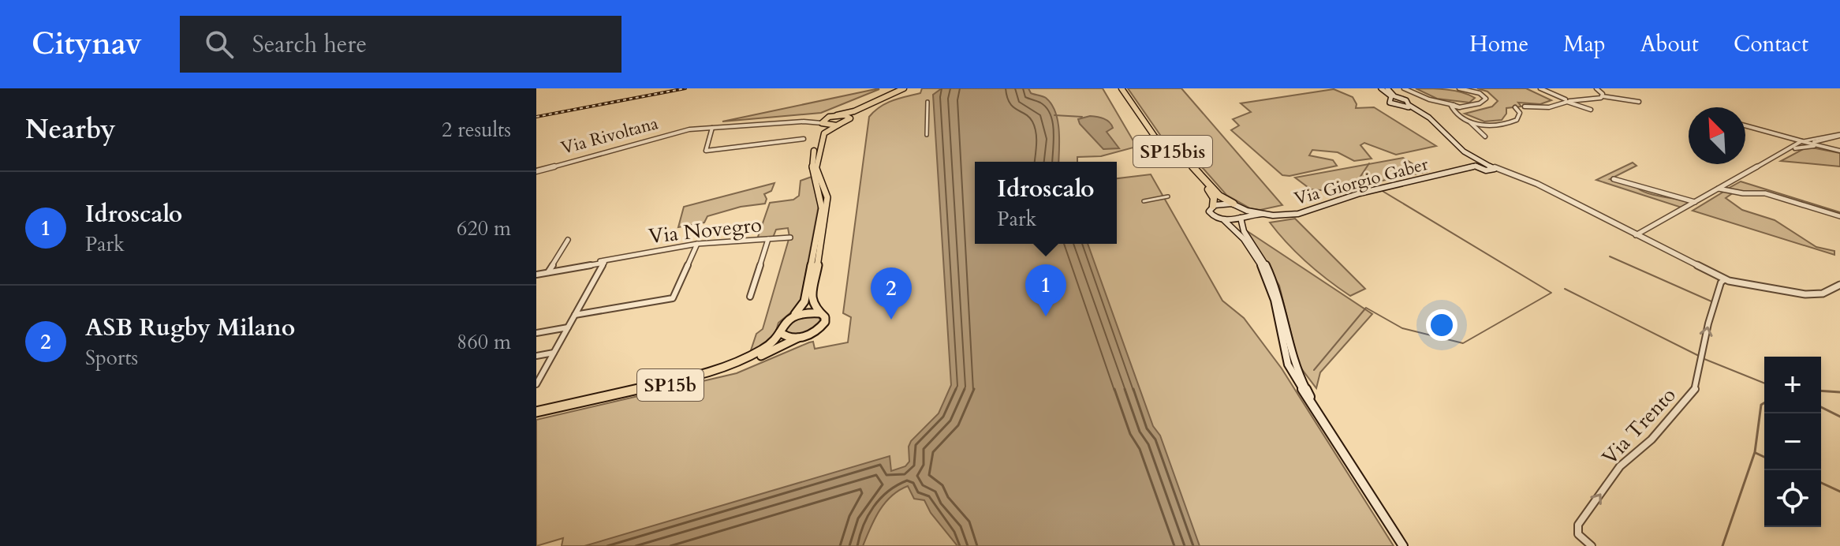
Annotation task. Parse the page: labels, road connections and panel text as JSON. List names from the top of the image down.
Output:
{
  "streets": {
    "highway": ["Via Rivoltana", "SP15bis"],
    "main road": ["Via Giorgio Gaber", "SP15b"],
    "street": ["Via Novegro", "Via Trento"]
  },
  "crossings": [
    ["Via Rivoltana", "SP15b"],
    ["SP15bis", "Via Giorgio Gaber"]
  ],
  "one_way": ["Via Trento"],
  "north": "top left",
  "page": {
    "header": "Citynav",
    "search": "Search here",
    "nav": [
      "Home",
      "Map",
      "About",
      "Contact"
    ],
    "heading": ["Nearby", "2 results"],
    "popup": ["Idroscalo", "Park"],
    "list": [
      {
        "mark": "1",
        "name": "Idroscalo",
        "note": "Park",
        "value": "620 m"
      },
      {
        "mark": "2",
        "name": "ASB Rugby Milano",
        "note": "Sports",
        "value": "860 m"
      }
    ],
    "pins": ["1", "2"],
    "map_buttons": ["+", "−"]
  }
}
